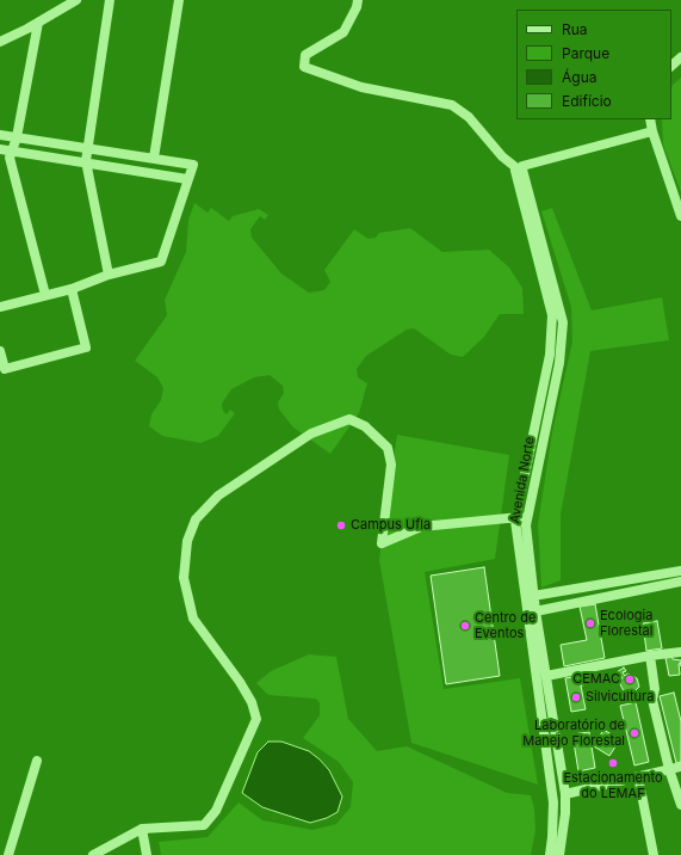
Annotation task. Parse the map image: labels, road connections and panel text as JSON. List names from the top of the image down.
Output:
{
  "streets": {
    "street": ["Avenida Norte"]
  },
  "places": [
    "Campus Ufla",
    "Ecologia Florestal",
    "Centro de Eventos",
    "CEMAC",
    "Silvicultura",
    "Laboratório de Manejo Florestal",
    "Estacionamento do LEMAF"
  ],
  "legend": [
    "Rua",
    "Parque",
    "Água",
    "Edifício"
  ]
}
